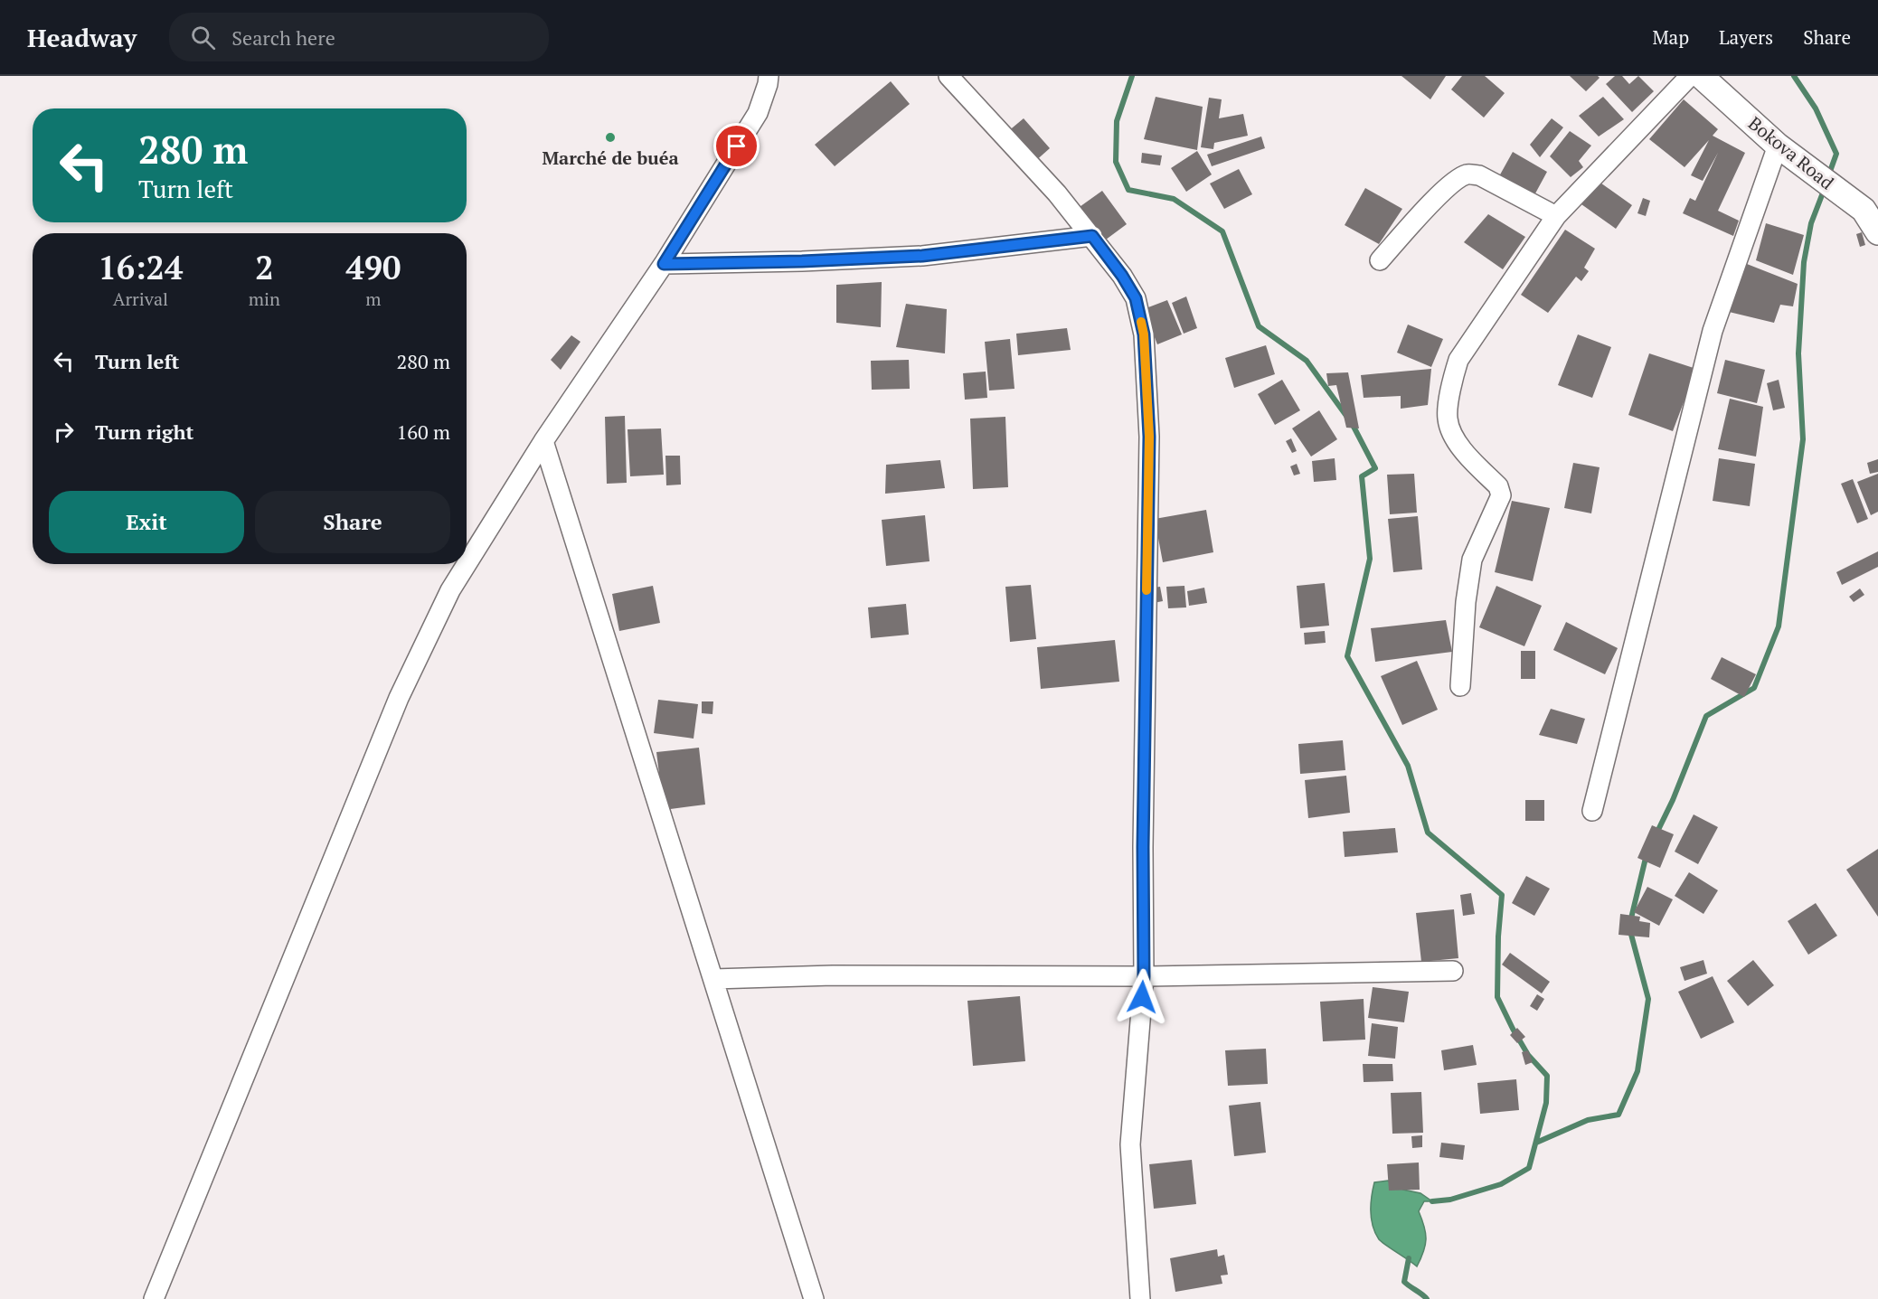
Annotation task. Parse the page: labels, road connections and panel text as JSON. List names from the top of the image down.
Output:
{
  "streets": {
    "street": ["Bokova Road"]
  },
  "places": ["Marché de buéa"],
  "page": {
    "header": "Headway",
    "search": "Search here",
    "nav": ["Map", "Layers", "Share"],
    "turn": ["280 m", "Turn left"],
    "eta": [
      "16:24",
      "Arrival",
      "2",
      "min",
      "490",
      "m"
    ],
    "list": [
      {
        "name": "Turn left",
        "value": "280 m"
      },
      {
        "name": "Turn right",
        "value": "160 m"
      }
    ],
    "buttons": ["Exit", "Share"]
  }
}
